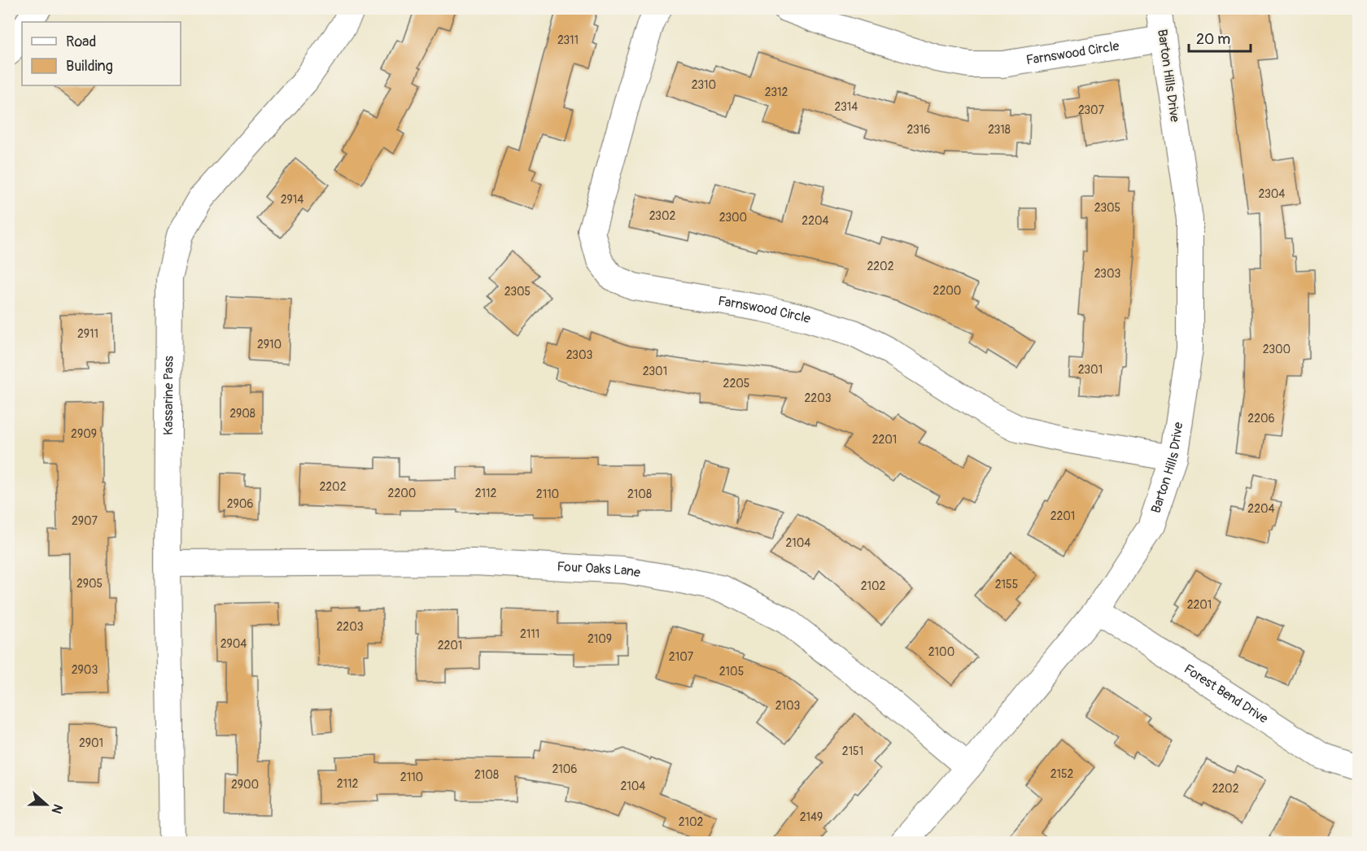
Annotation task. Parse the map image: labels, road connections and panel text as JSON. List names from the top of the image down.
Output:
{
  "streets": {
    "street": [
      "Farnswood Circle",
      "Barton Hills Drive",
      "Kassarine Pass",
      "Four Oaks Lane",
      "Forest Bend Drive"
    ]
  },
  "crossings": [
    ["Farnswood Circle", "Barton Hills Drive"],
    ["Barton Hills Drive", "Four Oaks Lane"],
    ["Barton Hills Drive", "Forest Bend Drive"],
    ["Kassarine Pass", "Four Oaks Lane"]
  ],
  "house_numbers": [
    "2311",
    "2310",
    "2312",
    "2314",
    "2307",
    "2316",
    "2318",
    "2304",
    "2914",
    "2305",
    "2302",
    "2300",
    "2204",
    "2202",
    "2303",
    "2200",
    "2305",
    "2911",
    "2910",
    "2300",
    "2303",
    "2301",
    "2301",
    "2205",
    "2203",
    "2908",
    "2206",
    "2909",
    "2201",
    "2202",
    "2200",
    "2112",
    "2110",
    "2108",
    "2906",
    "2204",
    "2201",
    "2907",
    "2104",
    "2905",
    "2155",
    "2102",
    "2201",
    "2203",
    "2111",
    "2109",
    "2904",
    "2201",
    "2100",
    "2107",
    "2903",
    "2105",
    "2103",
    "2901",
    "2151",
    "2106",
    "2152",
    "2108",
    "2110",
    "2112",
    "2900",
    "2104",
    "2202",
    "2149",
    "2102"
  ],
  "legend": ["Road", "Building"],
  "scale_bar": "20 m",
  "north": "right"
}
